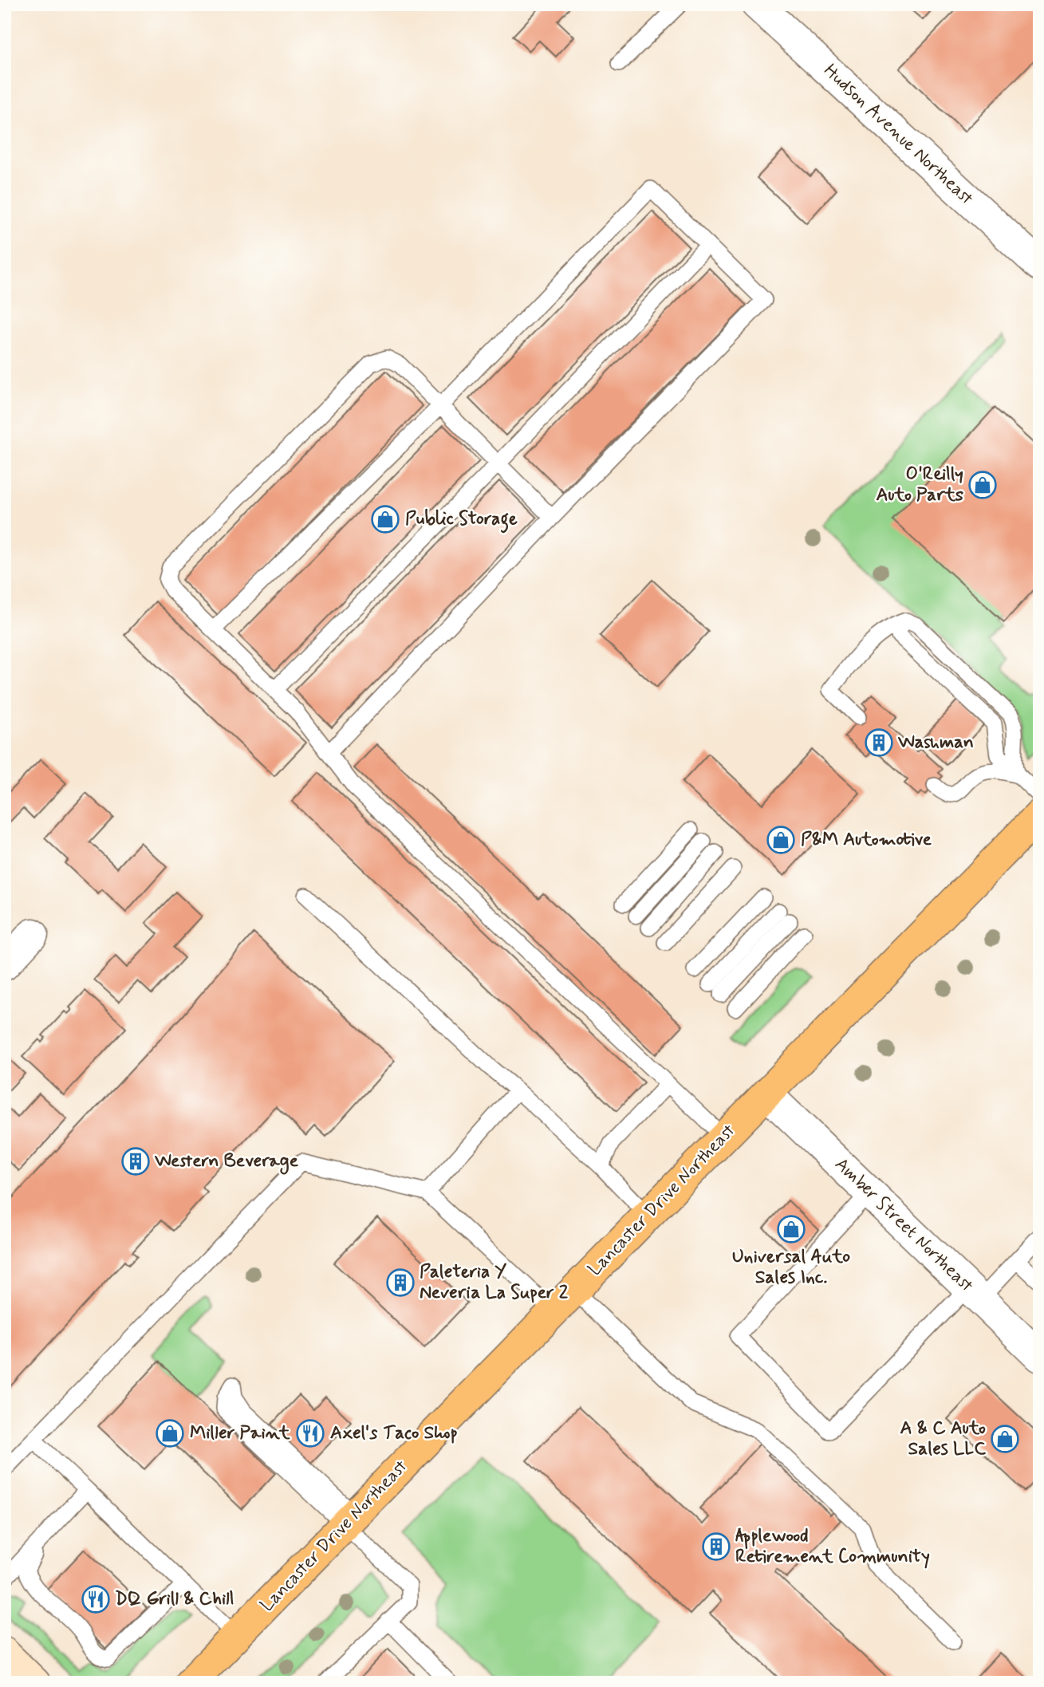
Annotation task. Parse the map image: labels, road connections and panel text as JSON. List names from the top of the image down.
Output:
{
  "streets": {
    "main road": ["Lancaster Drive Northeast"],
    "street": ["Hudson Avenue Northeast", "Amber Street Northeast"]
  },
  "crossings": [
    ["Lancaster Drive Northeast", "Amber Street Northeast"]
  ],
  "places": {
    "shop": [
      "O'Reilly Auto Parts",
      "Public Storage",
      "P&M Automotive",
      "Universal Auto Sales Inc.",
      "Miller Paint",
      "A & C Auto Sales LLC"
    ],
    "building": [
      "Washman",
      "Western Beverage",
      "Paleteria Y Neveria La Super 2",
      "Applewood Retirement Community"
    ],
    "restaurant": ["Axel's Taco Shop", "DQ Grill & Chill"]
  }
}
